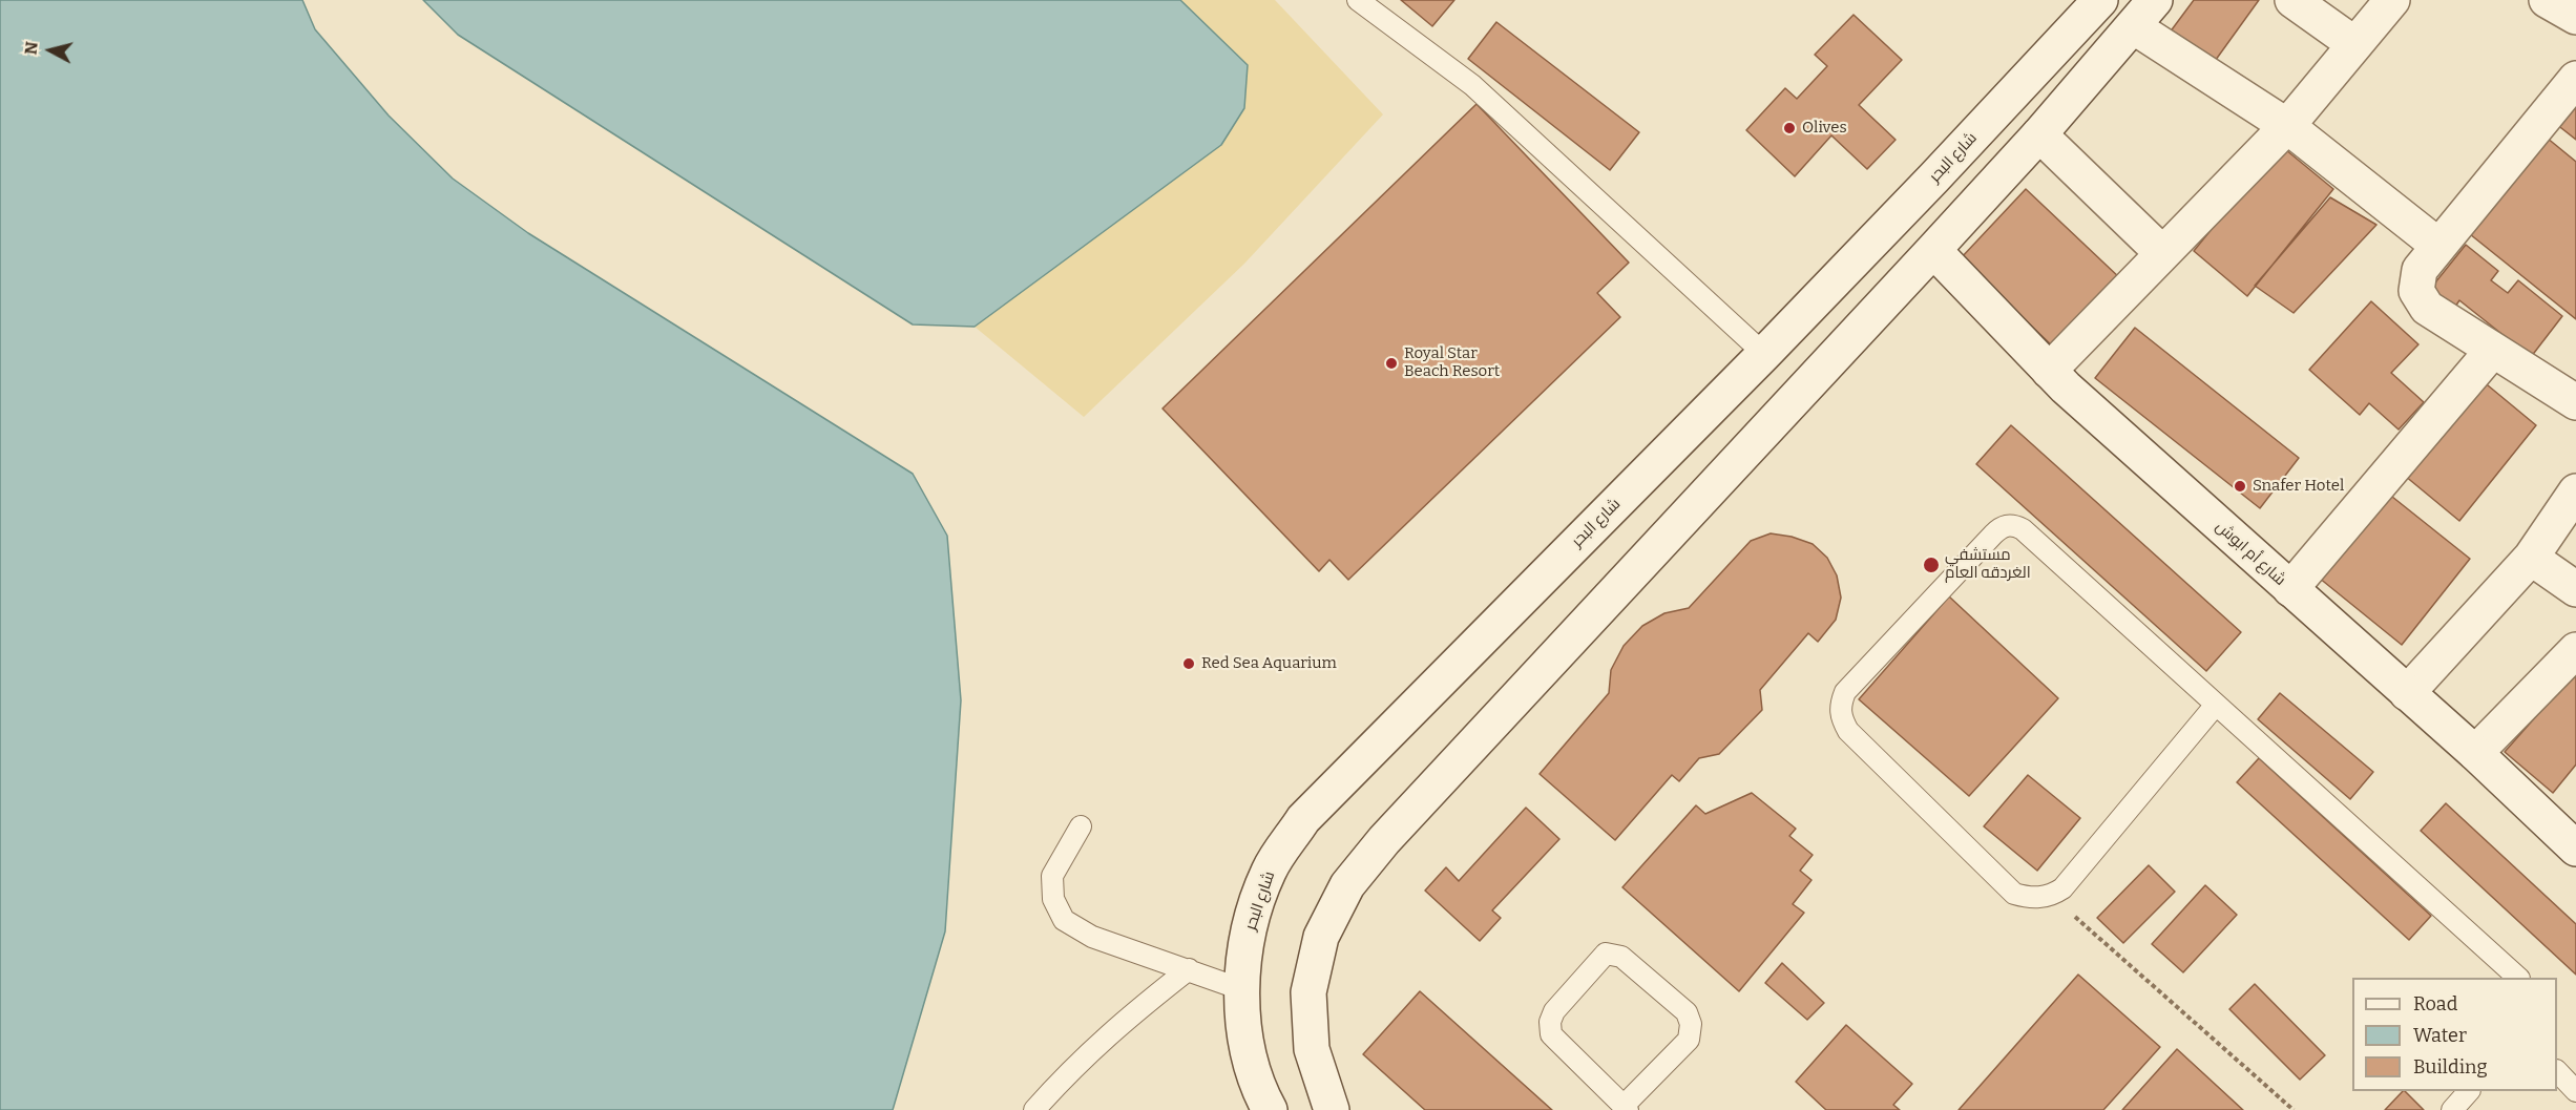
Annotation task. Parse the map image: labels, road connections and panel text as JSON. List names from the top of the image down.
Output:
{
  "streets": {
    "street": ["شارع البحر", "شارع أم ابوش"]
  },
  "places": [
    "Olives",
    "Royal Star Beach Resort",
    "Snafer Hotel",
    "مستشفي الغردقه العام",
    "Red Sea Aquarium"
  ],
  "legend": ["Road", "Water", "Building"],
  "north": "left"
}
